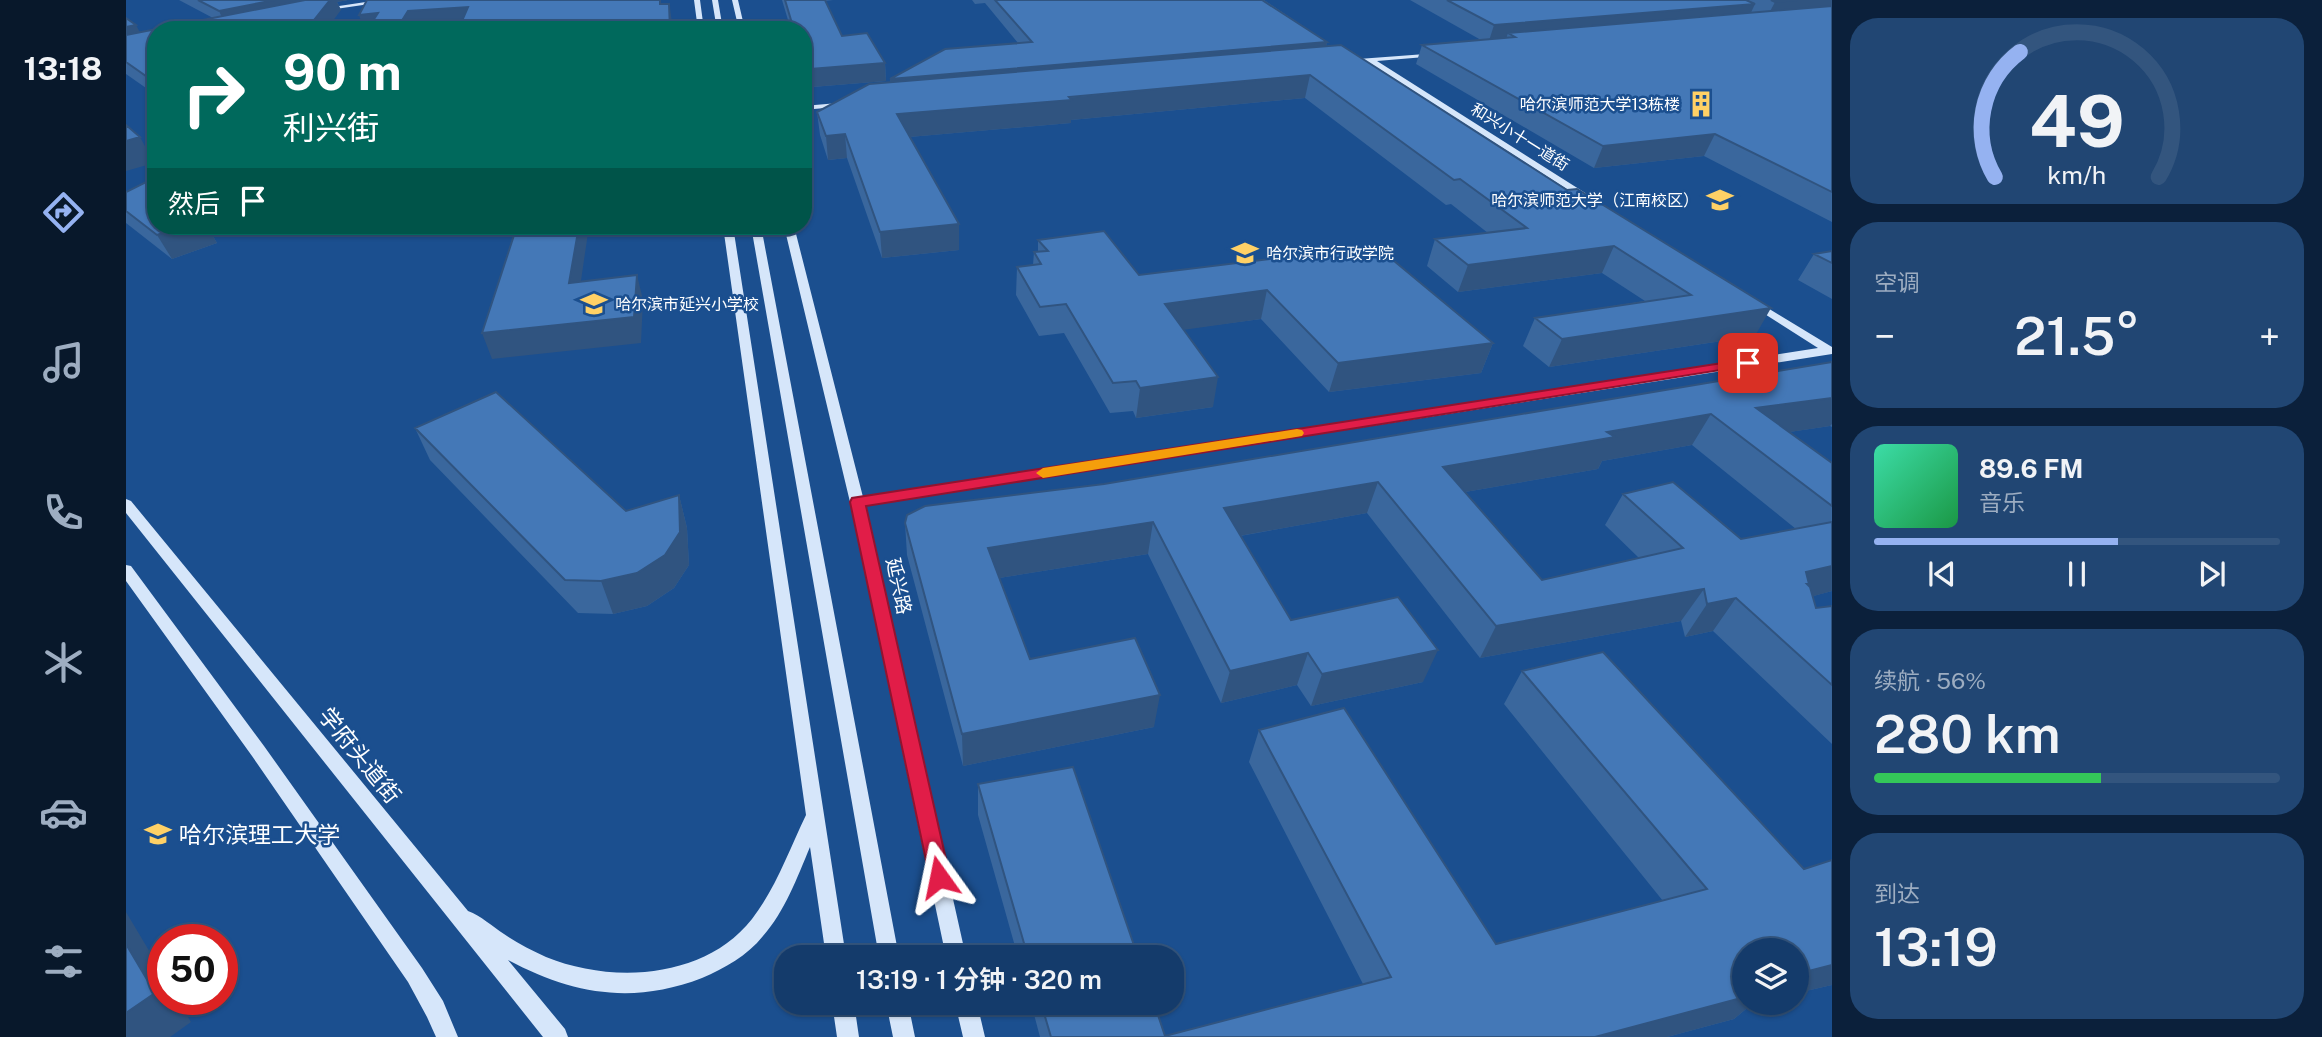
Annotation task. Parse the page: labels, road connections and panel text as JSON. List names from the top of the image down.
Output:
{
  "streets": {
    "main road": ["和兴小十一道街", "延兴路", "学府头道街"]
  },
  "places": {
    "building": ["哈尔滨师范大学13栋楼"],
    "school or university": [
      "哈尔滨师范大学（江南校区）",
      "哈尔滨市行政学院",
      "哈尔滨市延兴小学校",
      "哈尔滨理工大学"
    ]
  },
  "page": {
    "tabs": "13:18",
    "turn": ["90 m", "利兴街"],
    "then": "然后",
    "tile": [
      "空调",
      ["续航 · 56%", "280 km"],
      ["到达", "13:19"]
    ],
    "heat": ["−", "21.5°", "+"],
    "song": ["89.6 FM", "音乐"],
    "limit": "50",
    "trip": "13:19 · 1 分钟 · 320 m",
    "gauge": ["49", "km/h"]
  }
}
